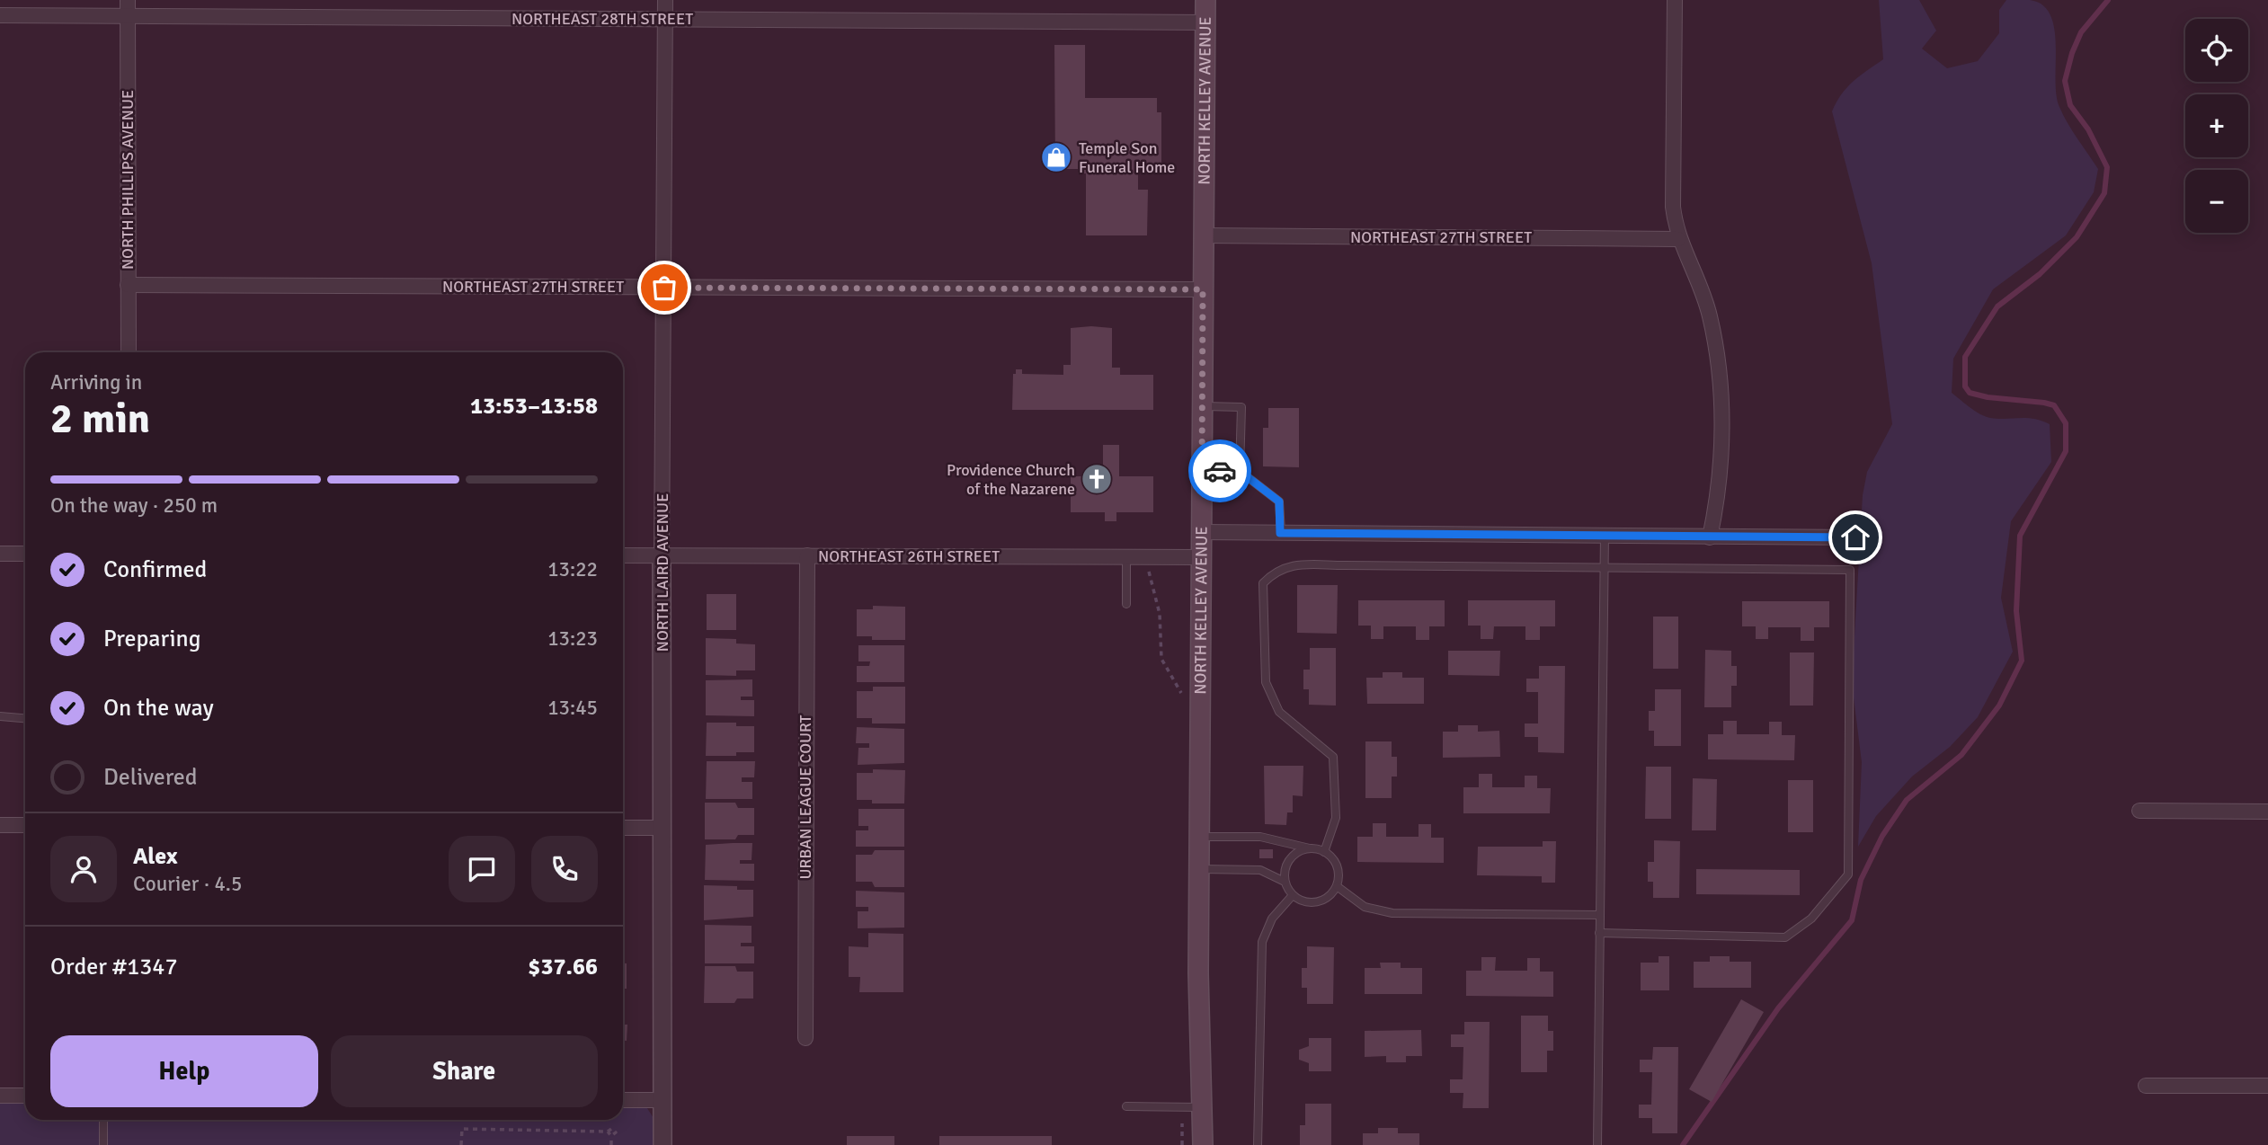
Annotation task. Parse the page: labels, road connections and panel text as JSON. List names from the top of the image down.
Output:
{
  "streets": {
    "main road": ["NORTH KELLEY AVENUE"],
    "street": [
      "NORTHEAST 28TH STREET",
      "NORTH PHILLIPS AVENUE",
      "NORTHEAST 27TH STREET",
      "NORTHEAST 26TH STREET",
      "NORTH LAIRD AVENUE",
      "URBAN LEAGUE COURT"
    ]
  },
  "crossings": [
    ["NORTHEAST 28TH STREET", "NORTH KELLEY AVENUE"],
    ["NORTHEAST 28TH STREET", "NORTH PHILLIPS AVENUE"],
    ["NORTHEAST 28TH STREET", "NORTH LAIRD AVENUE"],
    ["NORTH KELLEY AVENUE", "NORTHEAST 27TH STREET"],
    ["NORTH KELLEY AVENUE", "NORTHEAST 26TH STREET"],
    ["NORTH PHILLIPS AVENUE", "NORTHEAST 27TH STREET"],
    ["NORTHEAST 27TH STREET", "NORTH LAIRD AVENUE"],
    ["NORTHEAST 26TH STREET", "NORTH LAIRD AVENUE"],
    ["NORTHEAST 26TH STREET", "URBAN LEAGUE COURT"]
  ],
  "places": {
    "shop": ["Temple Son Funeral Home"],
    "church": ["Providence Church of the Nazarene"]
  },
  "page": {
    "map_buttons": ["+", "−"],
    "heading": ["2 min", "Arriving in", "13:53–13:58"],
    "panel": [
      "Alex",
      "Courier · 4.5",
      "Order #1347",
      "$37.66"
    ],
    "bar": "On the way · 250 m",
    "list": [
      ["Confirmed", "13:22"],
      ["Preparing", "13:23"],
      ["On the way", "13:45"],
      "Delivered"
    ],
    "buttons": ["Help", "Share"]
  }
}
